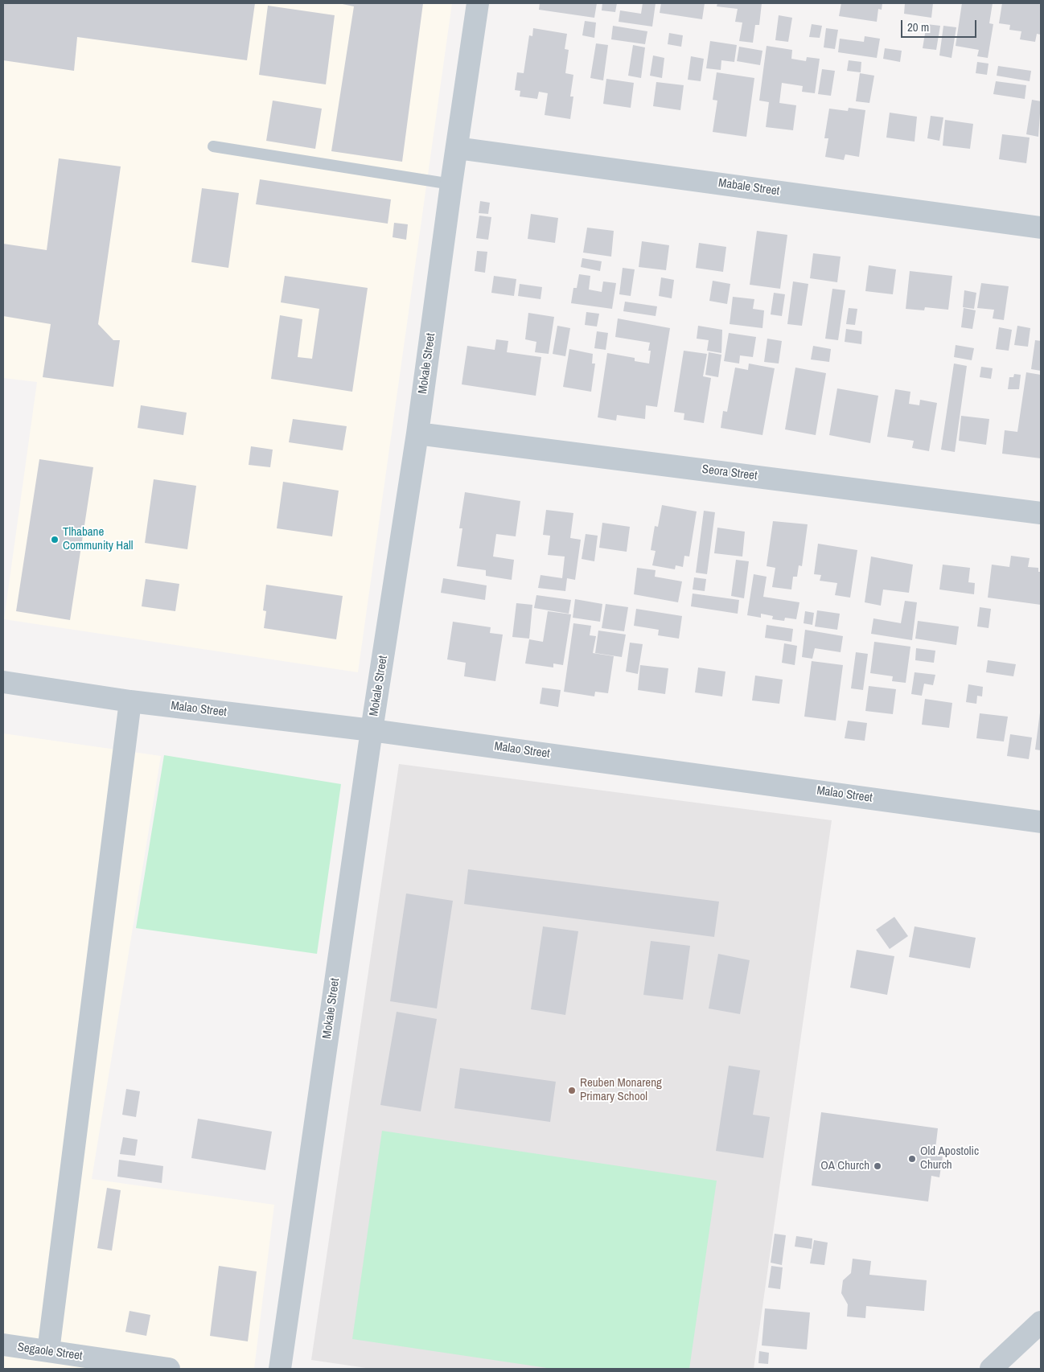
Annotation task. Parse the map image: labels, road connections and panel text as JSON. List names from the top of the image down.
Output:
{
  "streets": {
    "street": [
      "Mabale Street",
      "Mokale Street",
      "Seora Street",
      "Malao Street",
      "Segaole Street"
    ]
  },
  "crossings": [
    ["Mabale Street", "Mokale Street"],
    ["Mokale Street", "Seora Street"],
    ["Mokale Street", "Malao Street"]
  ],
  "places": [
    "Tlhabane Community Hall",
    "Reuben Monareng Primary School",
    "Old Apostolic Church",
    "OA Church"
  ],
  "scale_bar": "20 m"
}
